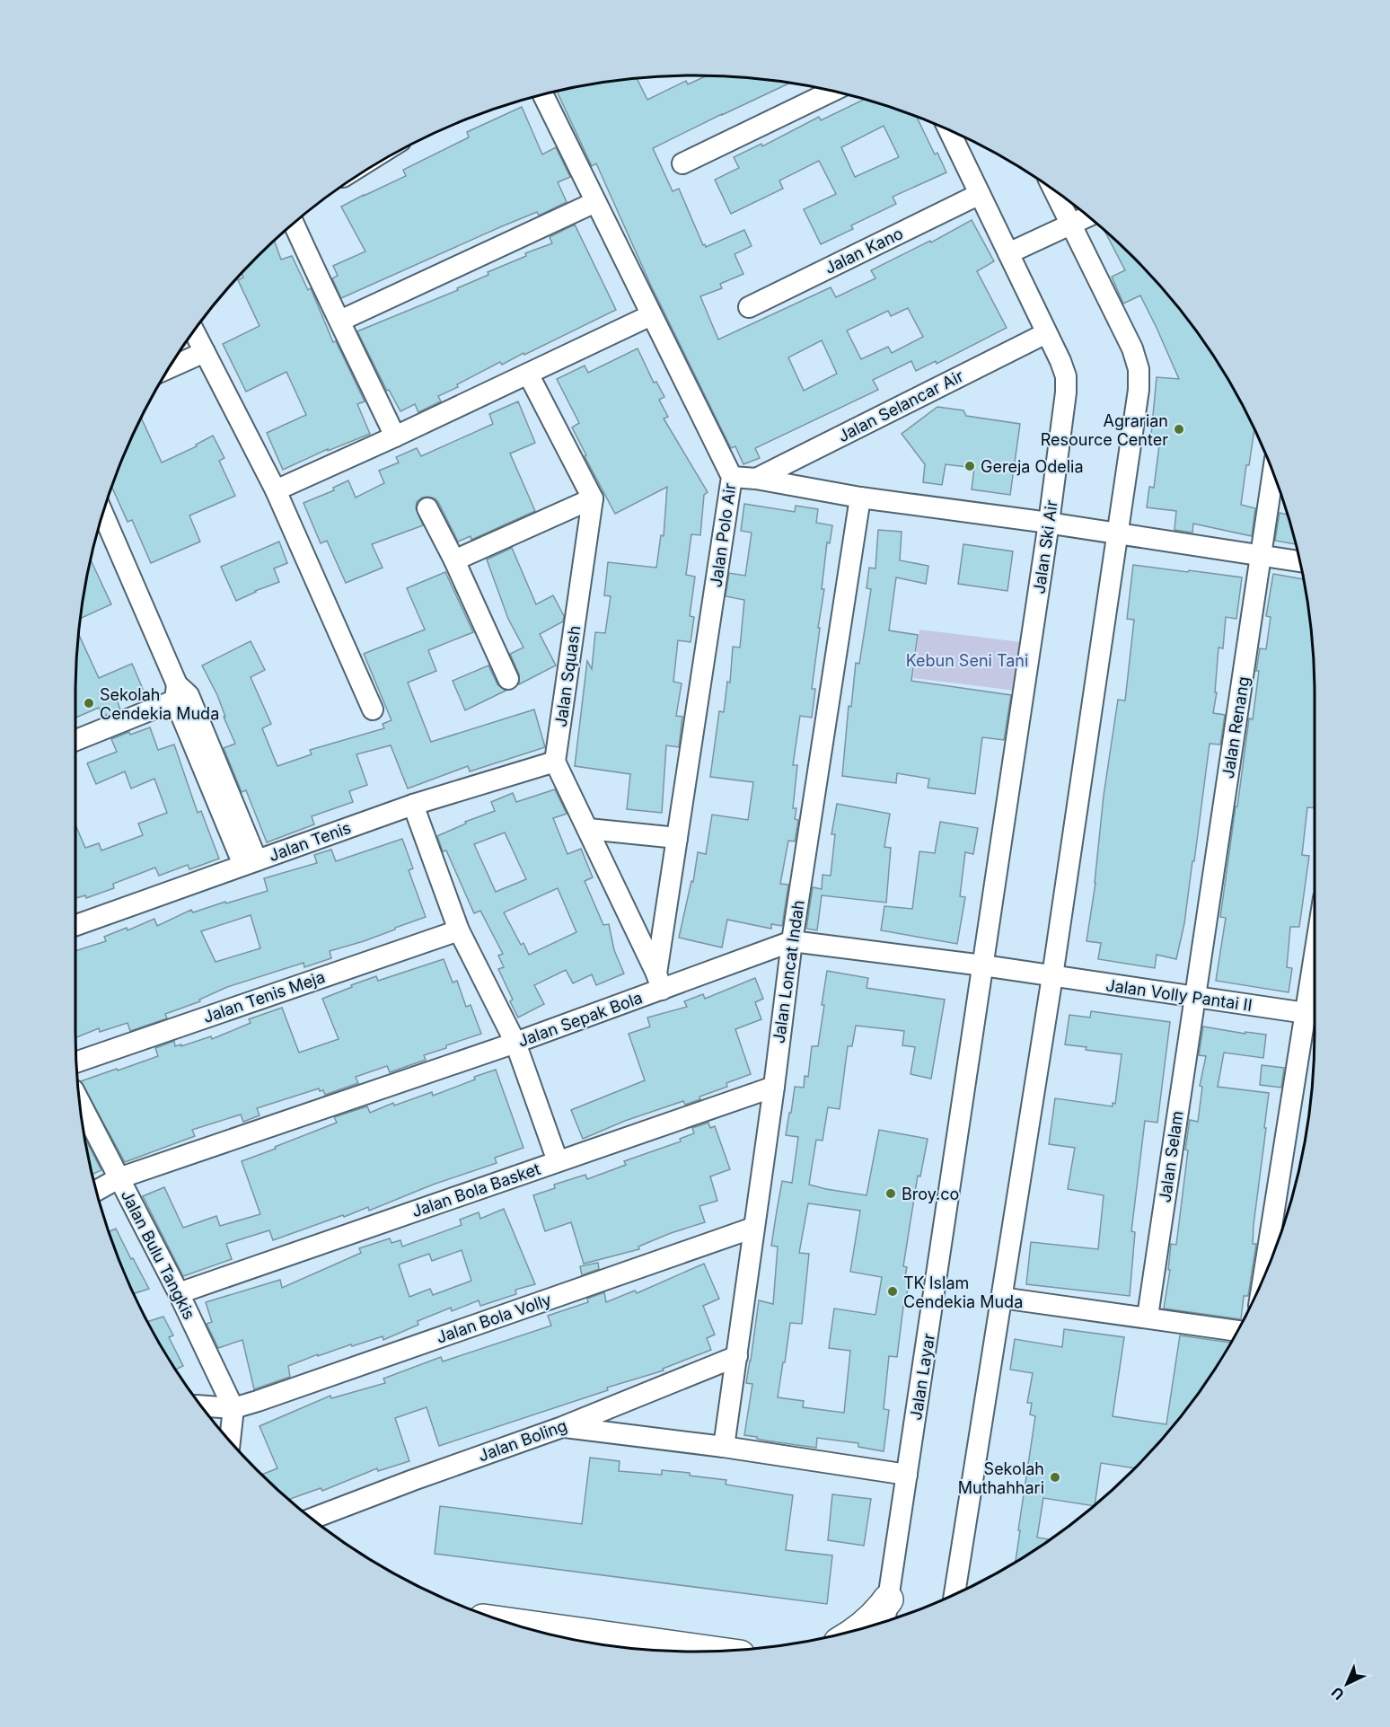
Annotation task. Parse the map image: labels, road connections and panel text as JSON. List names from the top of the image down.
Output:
{
  "streets": {
    "street": [
      "Jalan Kano",
      "Jalan Selancar Air",
      "Jalan Polo Air",
      "Jalan Ski Air",
      "Jalan Squash",
      "Jalan Renang",
      "Jalan Tenis",
      "Jalan Loncat Indah",
      "Jalan Volly Pantai II",
      "Jalan Tenis Meja",
      "Jalan Sepak Bola",
      "Jalan Selam",
      "Jalan Bola Basket",
      "Jalan Bulu Tangkis",
      "Jalan Bola Volly",
      "Jalan Layar",
      "Jalan Boling"
    ]
  },
  "crossings": [
    ["Jalan Kano", "Jalan Ski Air"],
    ["Jalan Selancar Air", "Jalan Ski Air"],
    ["Jalan Polo Air", "Jalan Sepak Bola"],
    ["Jalan Ski Air", "Jalan Sepak Bola"],
    ["Jalan Ski Air", "Jalan Layar"],
    ["Jalan Squash", "Jalan Tenis"],
    ["Jalan Renang", "Jalan Volly Pantai II"],
    ["Jalan Renang", "Jalan Selam"],
    ["Jalan Loncat Indah", "Jalan Sepak Bola"],
    ["Jalan Loncat Indah", "Jalan Bola Basket"],
    ["Jalan Loncat Indah", "Jalan Bola Volly"],
    ["Jalan Loncat Indah", "Jalan Boling"],
    ["Jalan Volly Pantai II", "Jalan Sepak Bola"],
    ["Jalan Volly Pantai II", "Jalan Selam"],
    ["Jalan Sepak Bola", "Jalan Bulu Tangkis"],
    ["Jalan Sepak Bola", "Jalan Layar"],
    ["Jalan Bola Basket", "Jalan Bulu Tangkis"],
    ["Jalan Bulu Tangkis", "Jalan Bola Volly"]
  ],
  "parks": ["Kebun Seni Tani"],
  "places": [
    "Agrarian Resource Center",
    "Gereja Odelia",
    "Sekolah Cendekia Muda",
    "Broy.co",
    "TK Islam Cendekia Muda",
    "Sekolah Muthahhari"
  ],
  "north": "bottom left"
}
